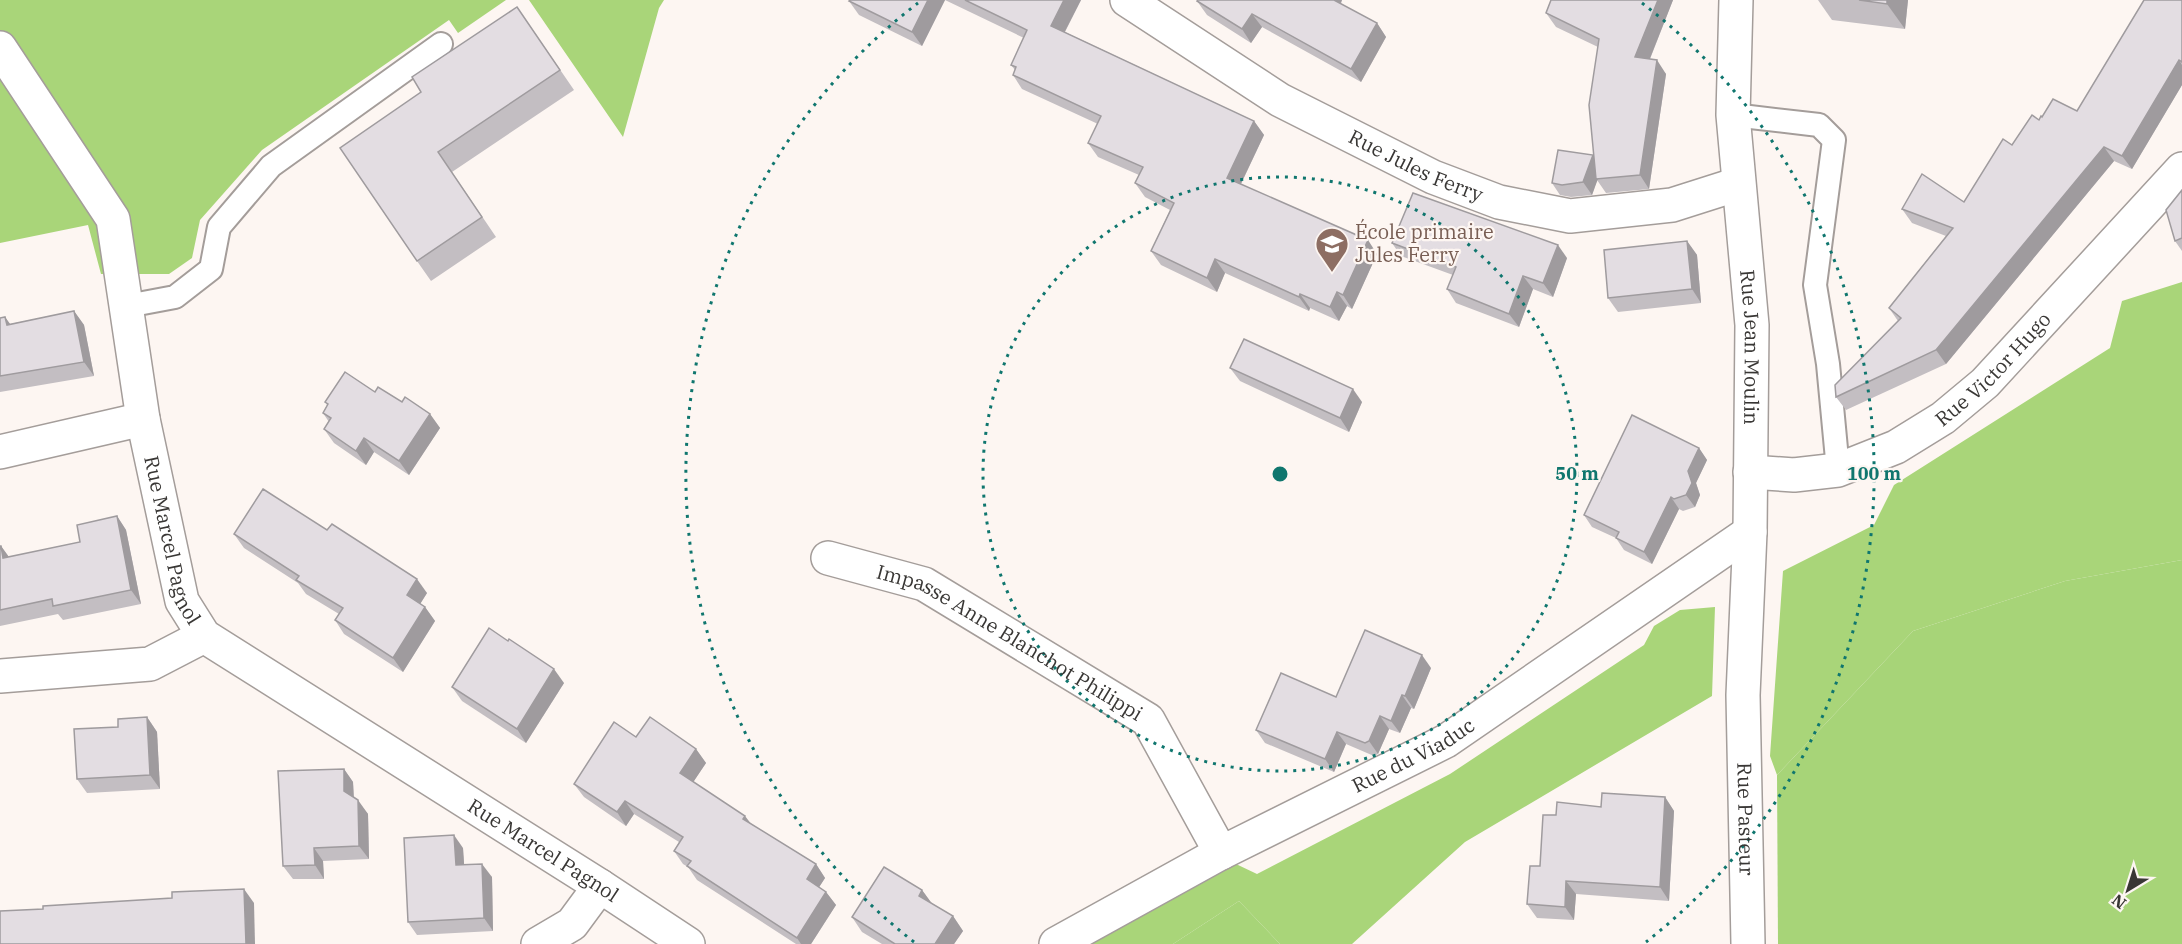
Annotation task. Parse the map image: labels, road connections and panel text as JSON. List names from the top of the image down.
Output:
{
  "streets": {
    "street": [
      "Rue Jules Ferry",
      "Rue Jean Moulin",
      "Rue Victor Hugo",
      "Rue Marcel Pagnol",
      "Impasse Anne Blanchot Philippi",
      "Rue du Viaduc",
      "Rue Pasteur"
    ]
  },
  "crossings": [
    ["Rue Jules Ferry", "Rue Jean Moulin"],
    ["Rue Jean Moulin", "Rue Victor Hugo"],
    ["Rue Jean Moulin", "Rue du Viaduc"],
    ["Rue Jean Moulin", "Rue Pasteur"],
    ["Impasse Anne Blanchot Philippi", "Rue du Viaduc"]
  ],
  "places": {
    "school or university": ["École primaire Jules Ferry"]
  },
  "north": "bottom left",
  "rings": ["50 m", "100 m"]
}
